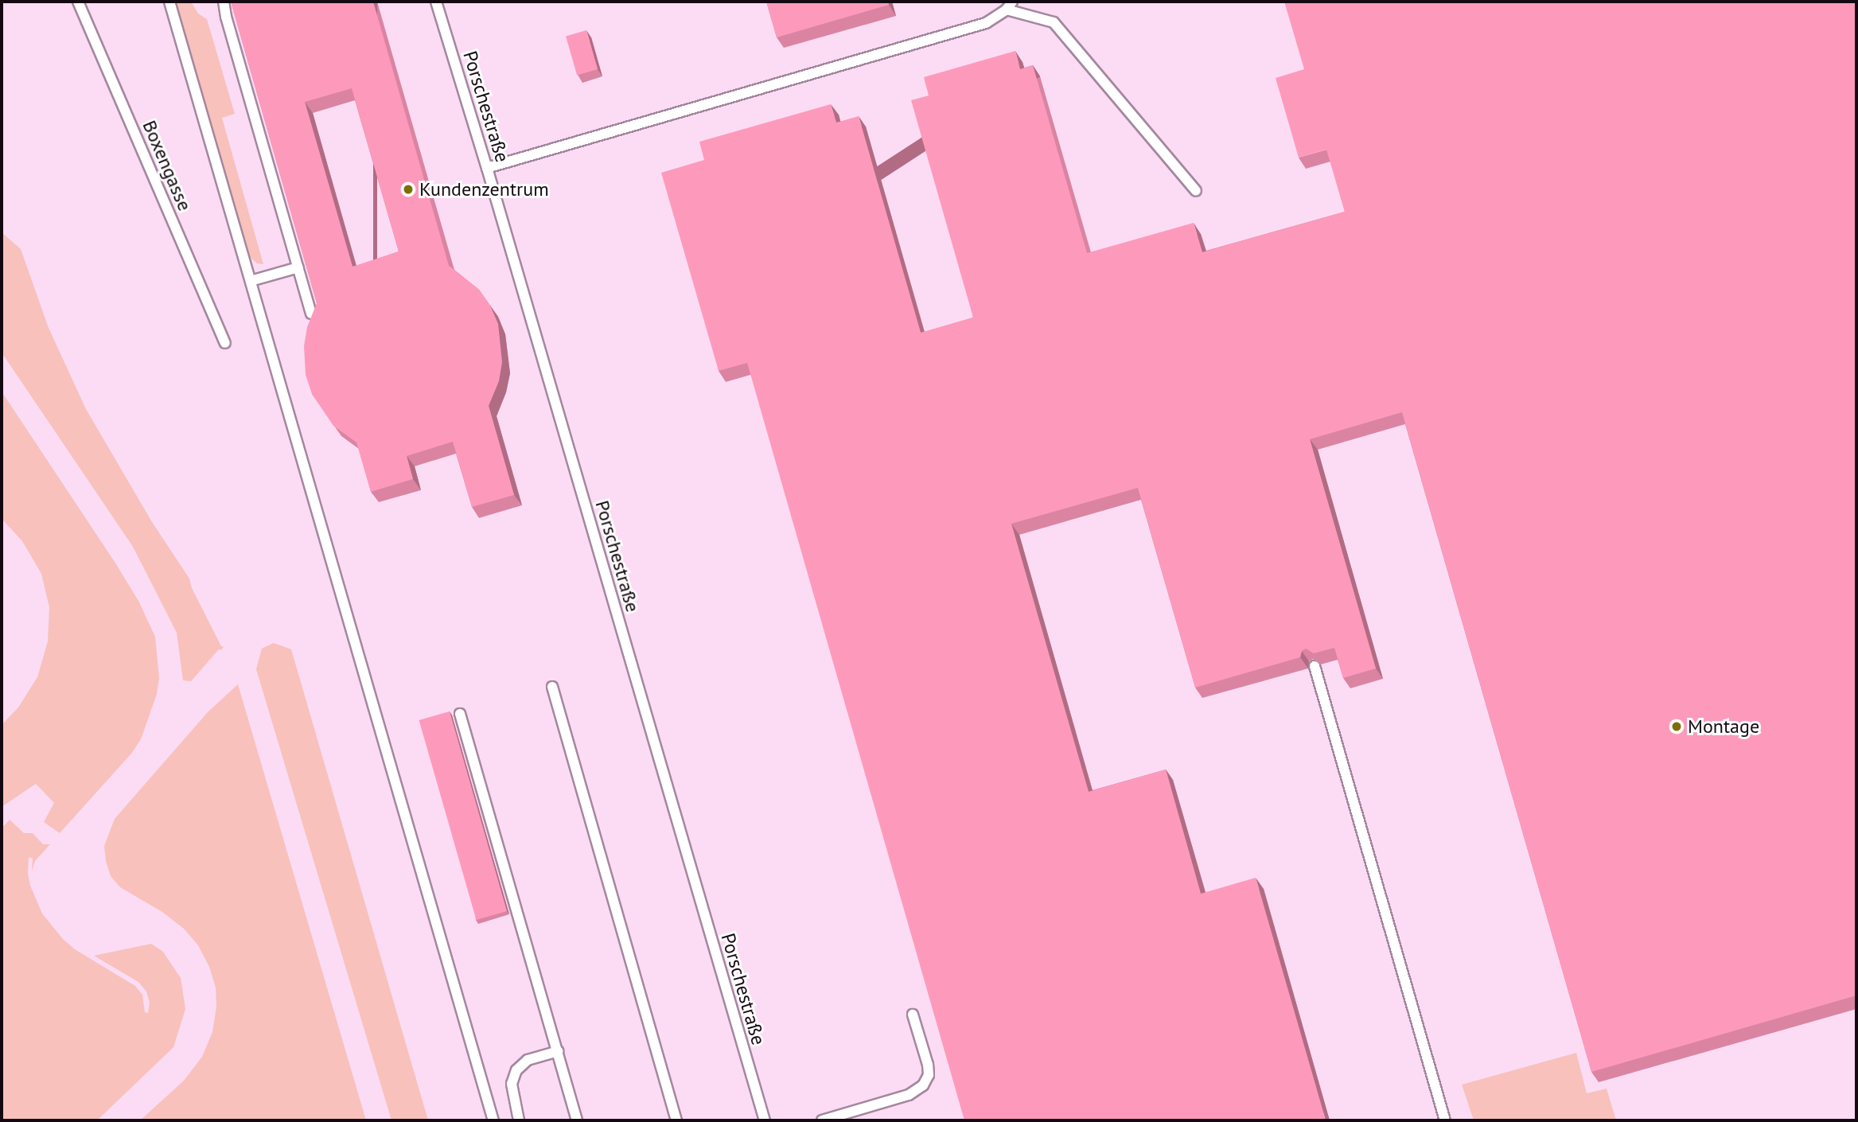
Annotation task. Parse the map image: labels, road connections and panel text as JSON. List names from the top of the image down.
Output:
{
  "streets": {
    "lane": ["Porschestraße", "Boxengasse"]
  },
  "places": ["Kundenzentrum", "Montage"]
}
